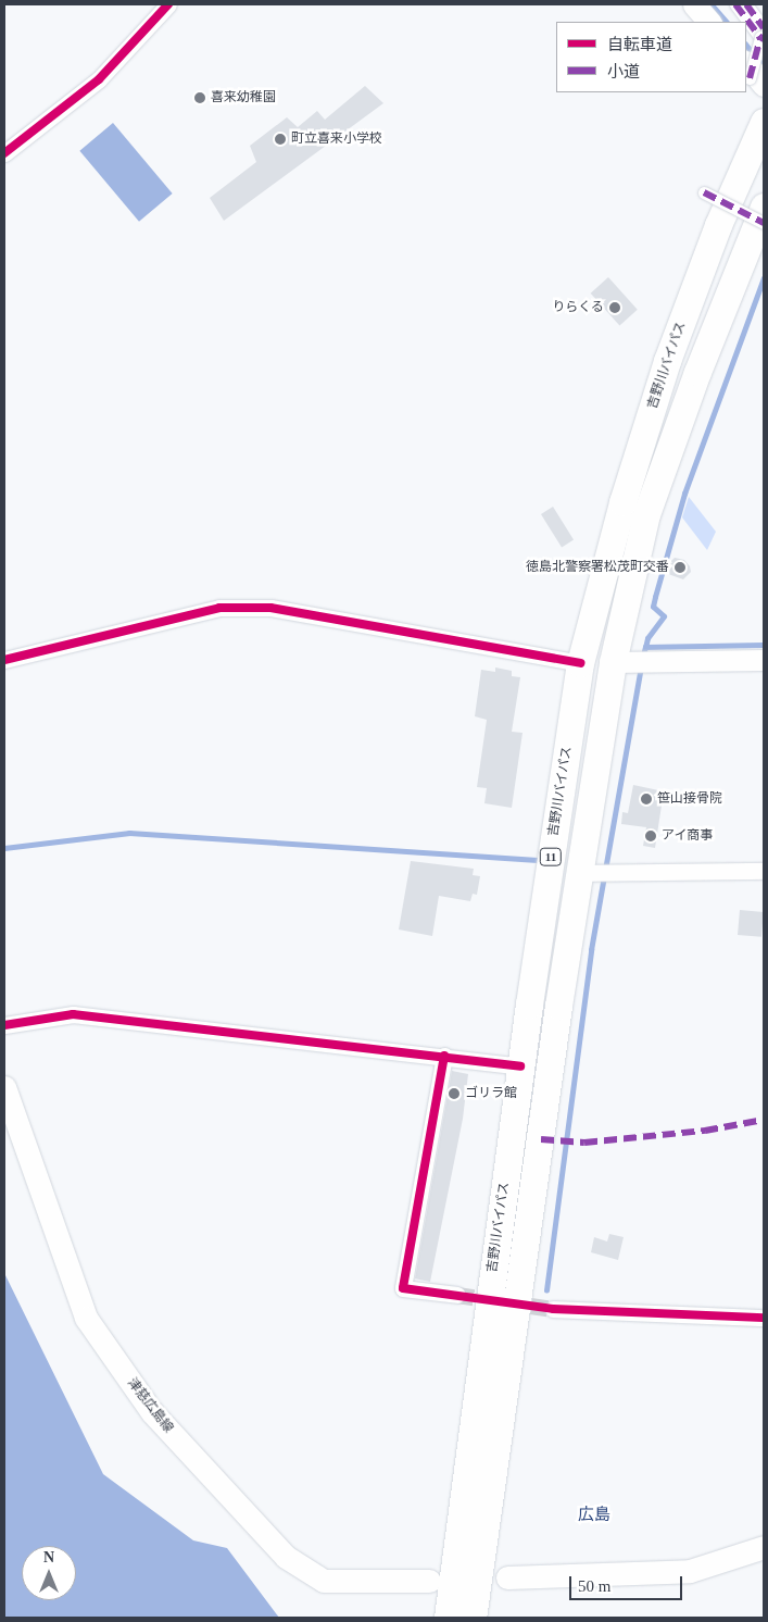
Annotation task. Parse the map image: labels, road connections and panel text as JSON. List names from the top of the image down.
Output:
{
  "streets": {
    "highway": ["吉野川バイパス", "11"],
    "main road": ["津慈広島線"]
  },
  "districts": ["広島"],
  "places": [
    "喜来幼稚園",
    "町立喜来小学校",
    "りらくる",
    "徳島北警察署松茂町交番",
    "笹山接骨院",
    "アイ商事",
    "ゴリラ館"
  ],
  "legend": ["自転車道", "小道"],
  "scale_bar": "50 m",
  "north": "top"
}
